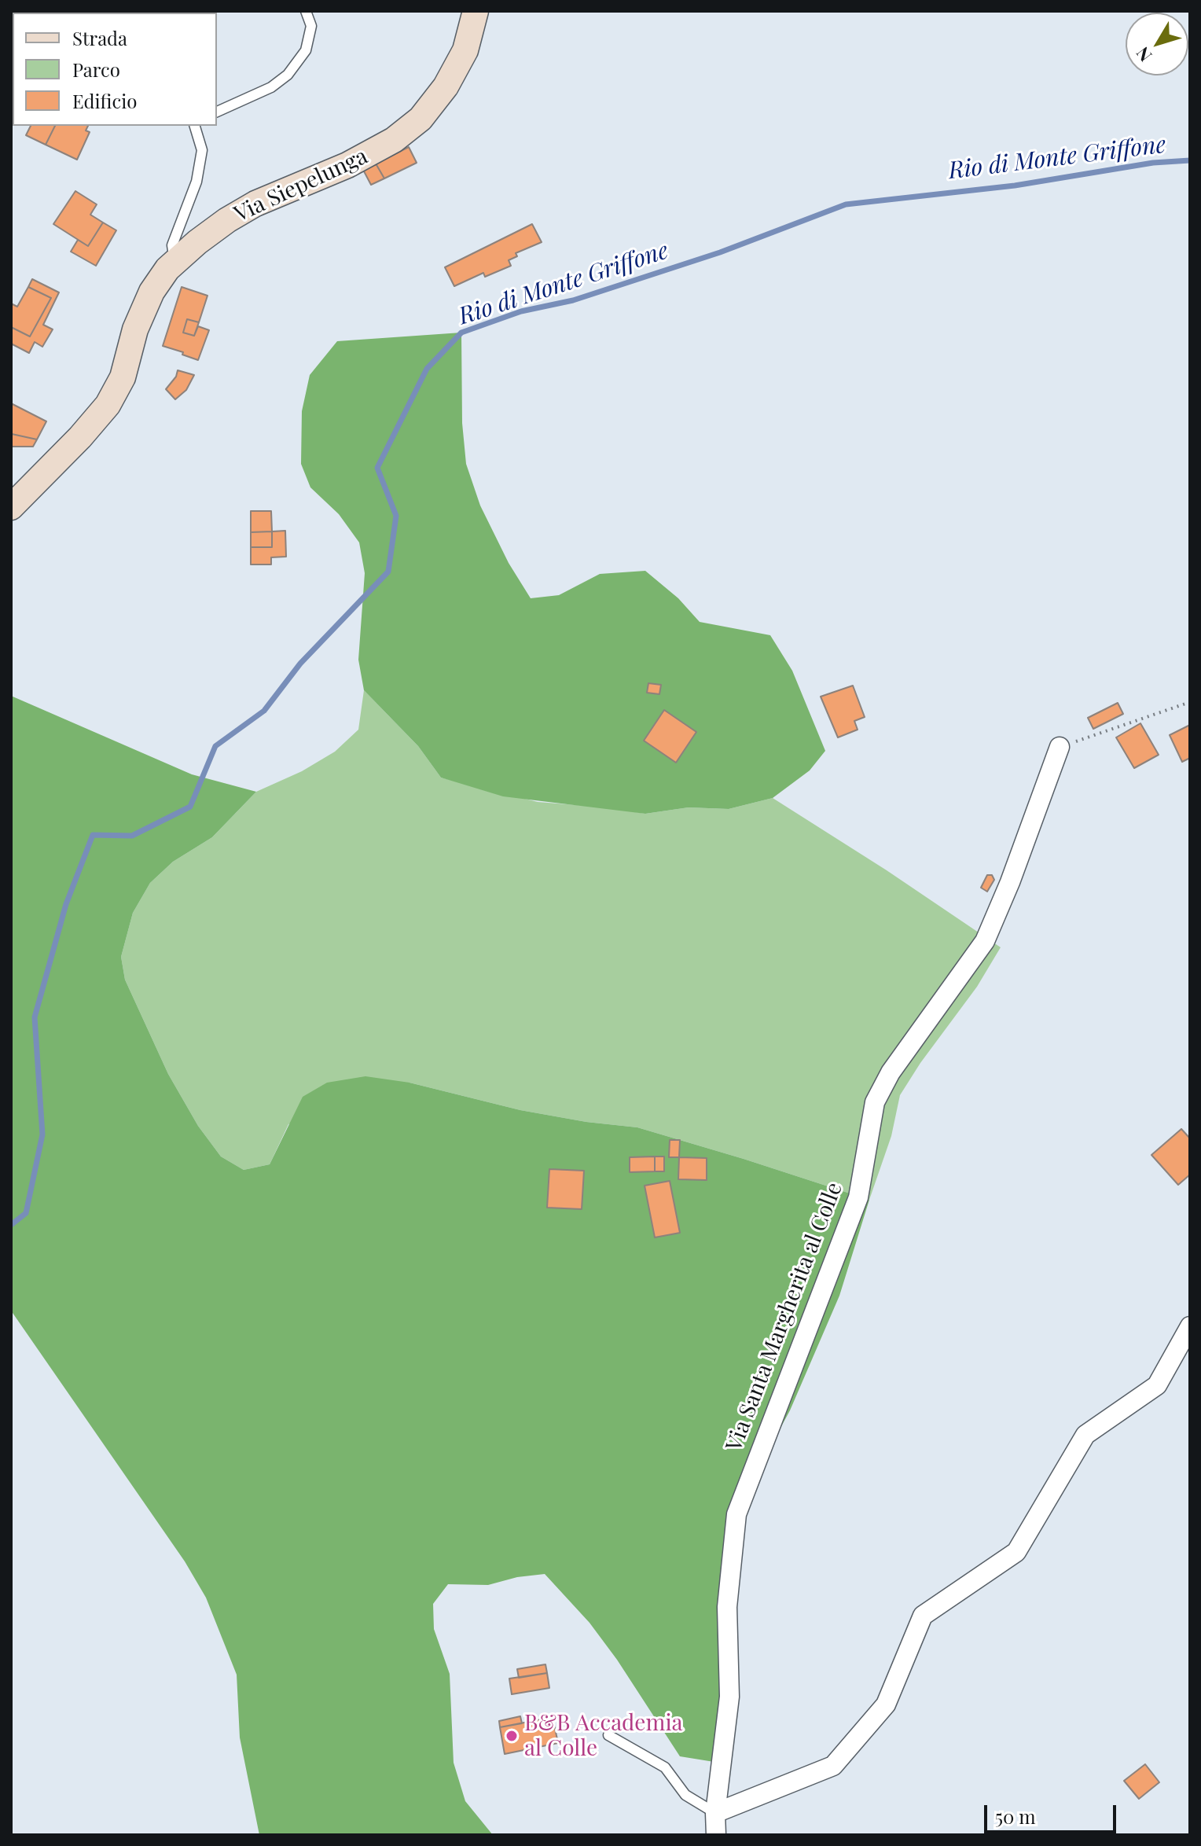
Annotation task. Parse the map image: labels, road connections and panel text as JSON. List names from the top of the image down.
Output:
{
  "streets": {
    "street": ["Via Siepelunga", "Via Santa Margherita al Colle"]
  },
  "water": ["Rio di Monte Griffone"],
  "places": ["B&B Accademia al Colle"],
  "legend": ["Strada", "Parco", "Edificio"],
  "scale_bar": "50 m",
  "north": "bottom left"
}
